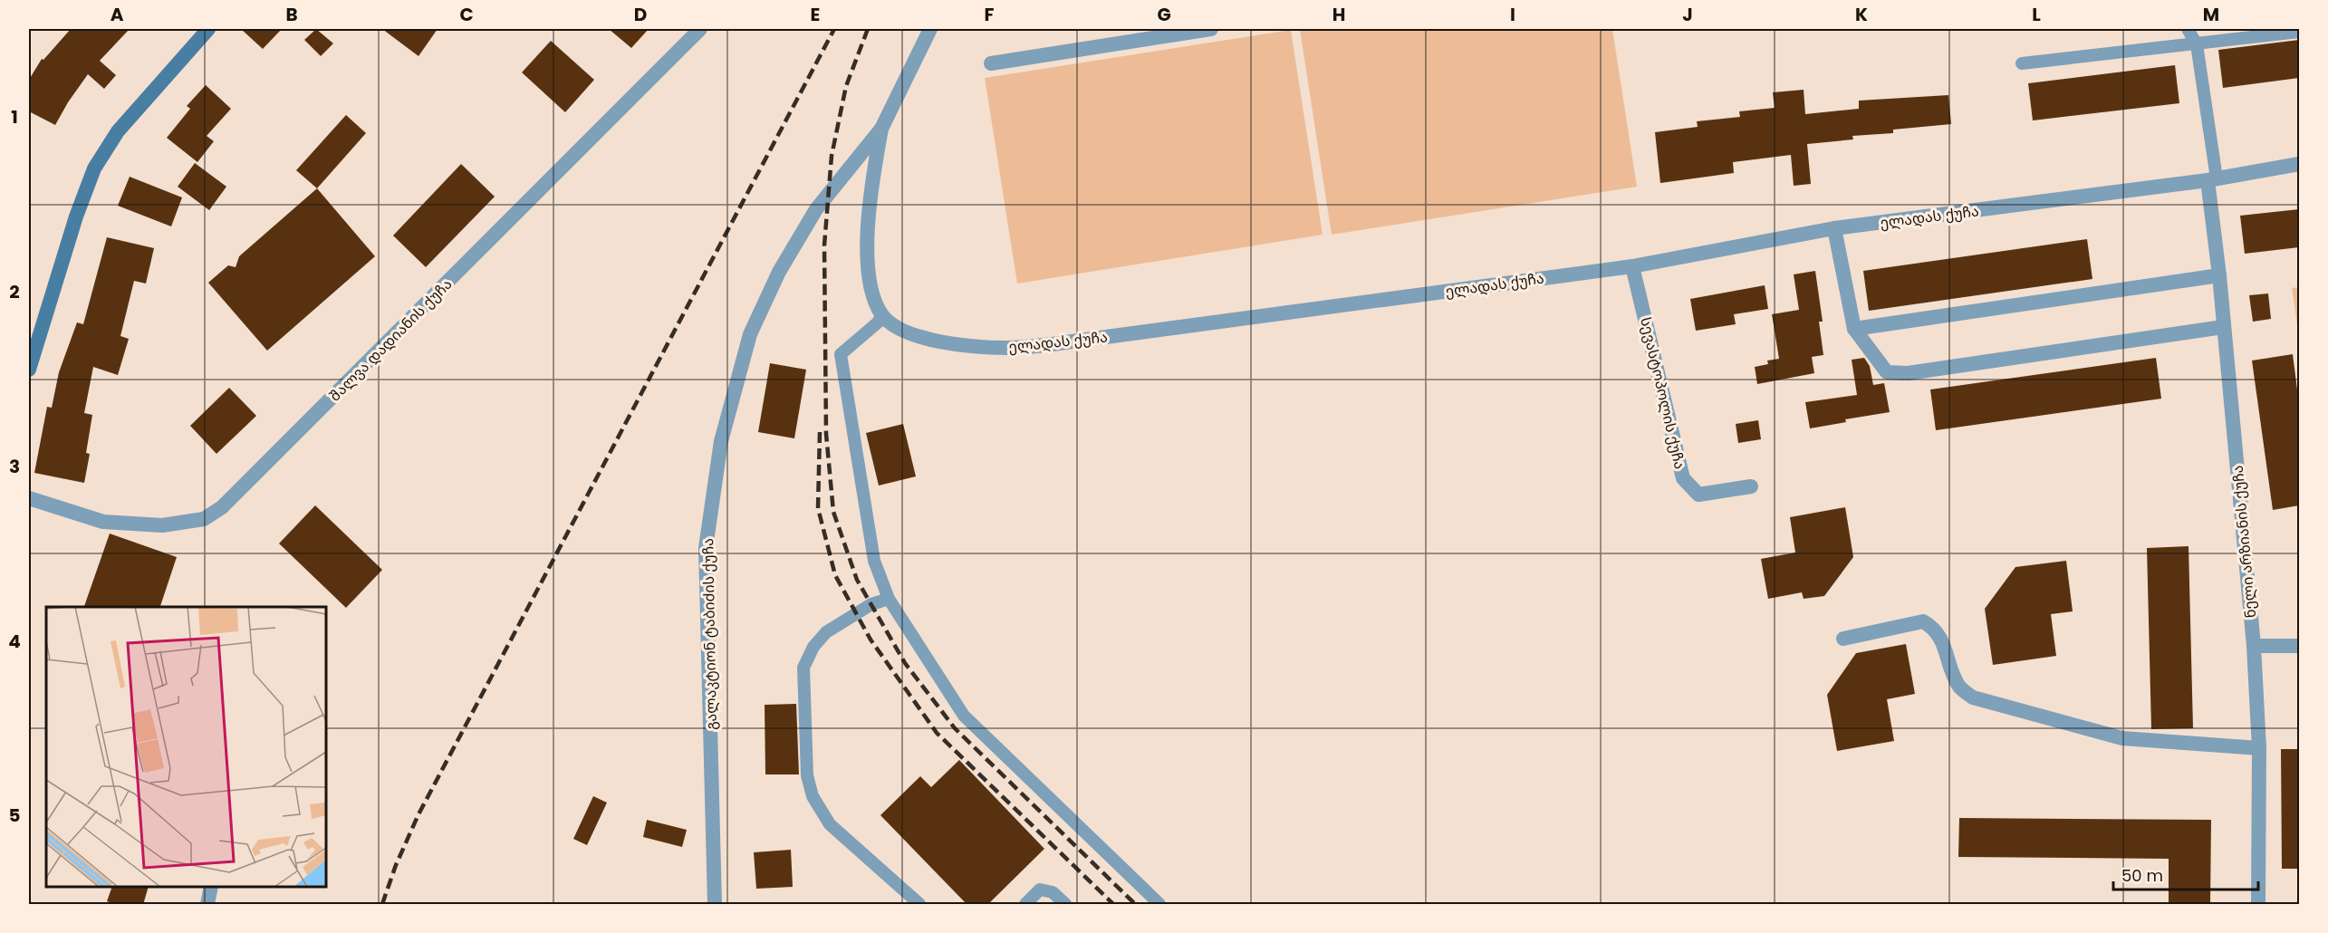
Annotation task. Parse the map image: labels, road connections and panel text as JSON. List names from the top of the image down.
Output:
{
  "streets": {
    "street": [
      "ელადას ქუჩა",
      "შალვა დადიანის ქუჩა",
      "სევასტოპოლის ქუჩა",
      "ნელი არზიანის ქუჩა",
      "გალაკტიონ ტაბიძის ქუჩა"
    ]
  },
  "crossings": [
    ["ელადას ქუჩა", "სევასტოპოლის ქუჩა"],
    ["ელადას ქუჩა", "ნელი არზიანის ქუჩა"]
  ],
  "scale_bar": "50 m",
  "grid": {
    "columns": [
      "A",
      "B",
      "C",
      "D",
      "E",
      "F",
      "G",
      "H",
      "I",
      "J",
      "K",
      "L",
      "M"
    ],
    "rows": [
      "1",
      "2",
      "3",
      "4",
      "5"
    ]
  }
}
